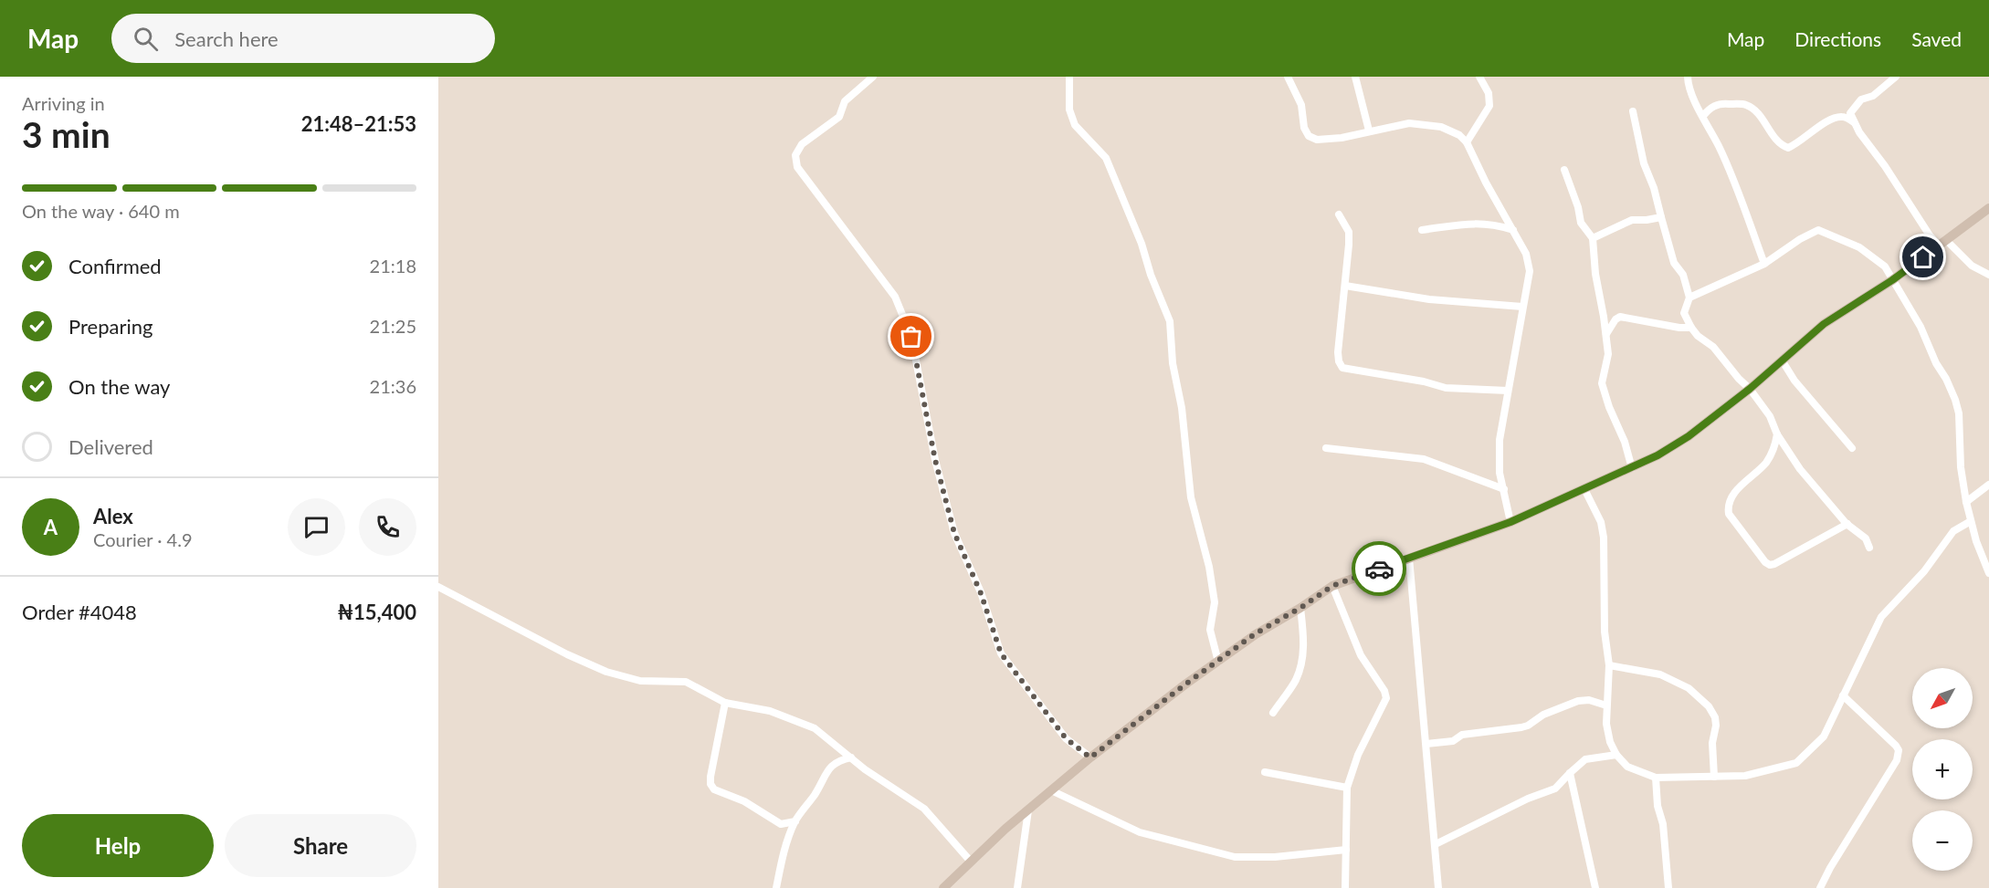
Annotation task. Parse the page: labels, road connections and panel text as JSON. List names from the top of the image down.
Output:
{
  "north": "bottom left",
  "page": {
    "header": "Map",
    "search": "Search here",
    "nav": ["Map", "Directions", "Saved"],
    "heading": ["3 min", "Arriving in", "21:48–21:53"],
    "panel": [
      "Alex",
      "Courier · 4.9",
      "Order #4048",
      "₦15,400"
    ],
    "bar": "On the way · 640 m",
    "list": [
      ["Confirmed", "21:18"],
      ["Preparing", "21:25"],
      ["On the way", "21:36"],
      "Delivered"
    ],
    "round": "A",
    "map_buttons": ["+", "−"],
    "buttons": ["Help", "Share"]
  }
}
